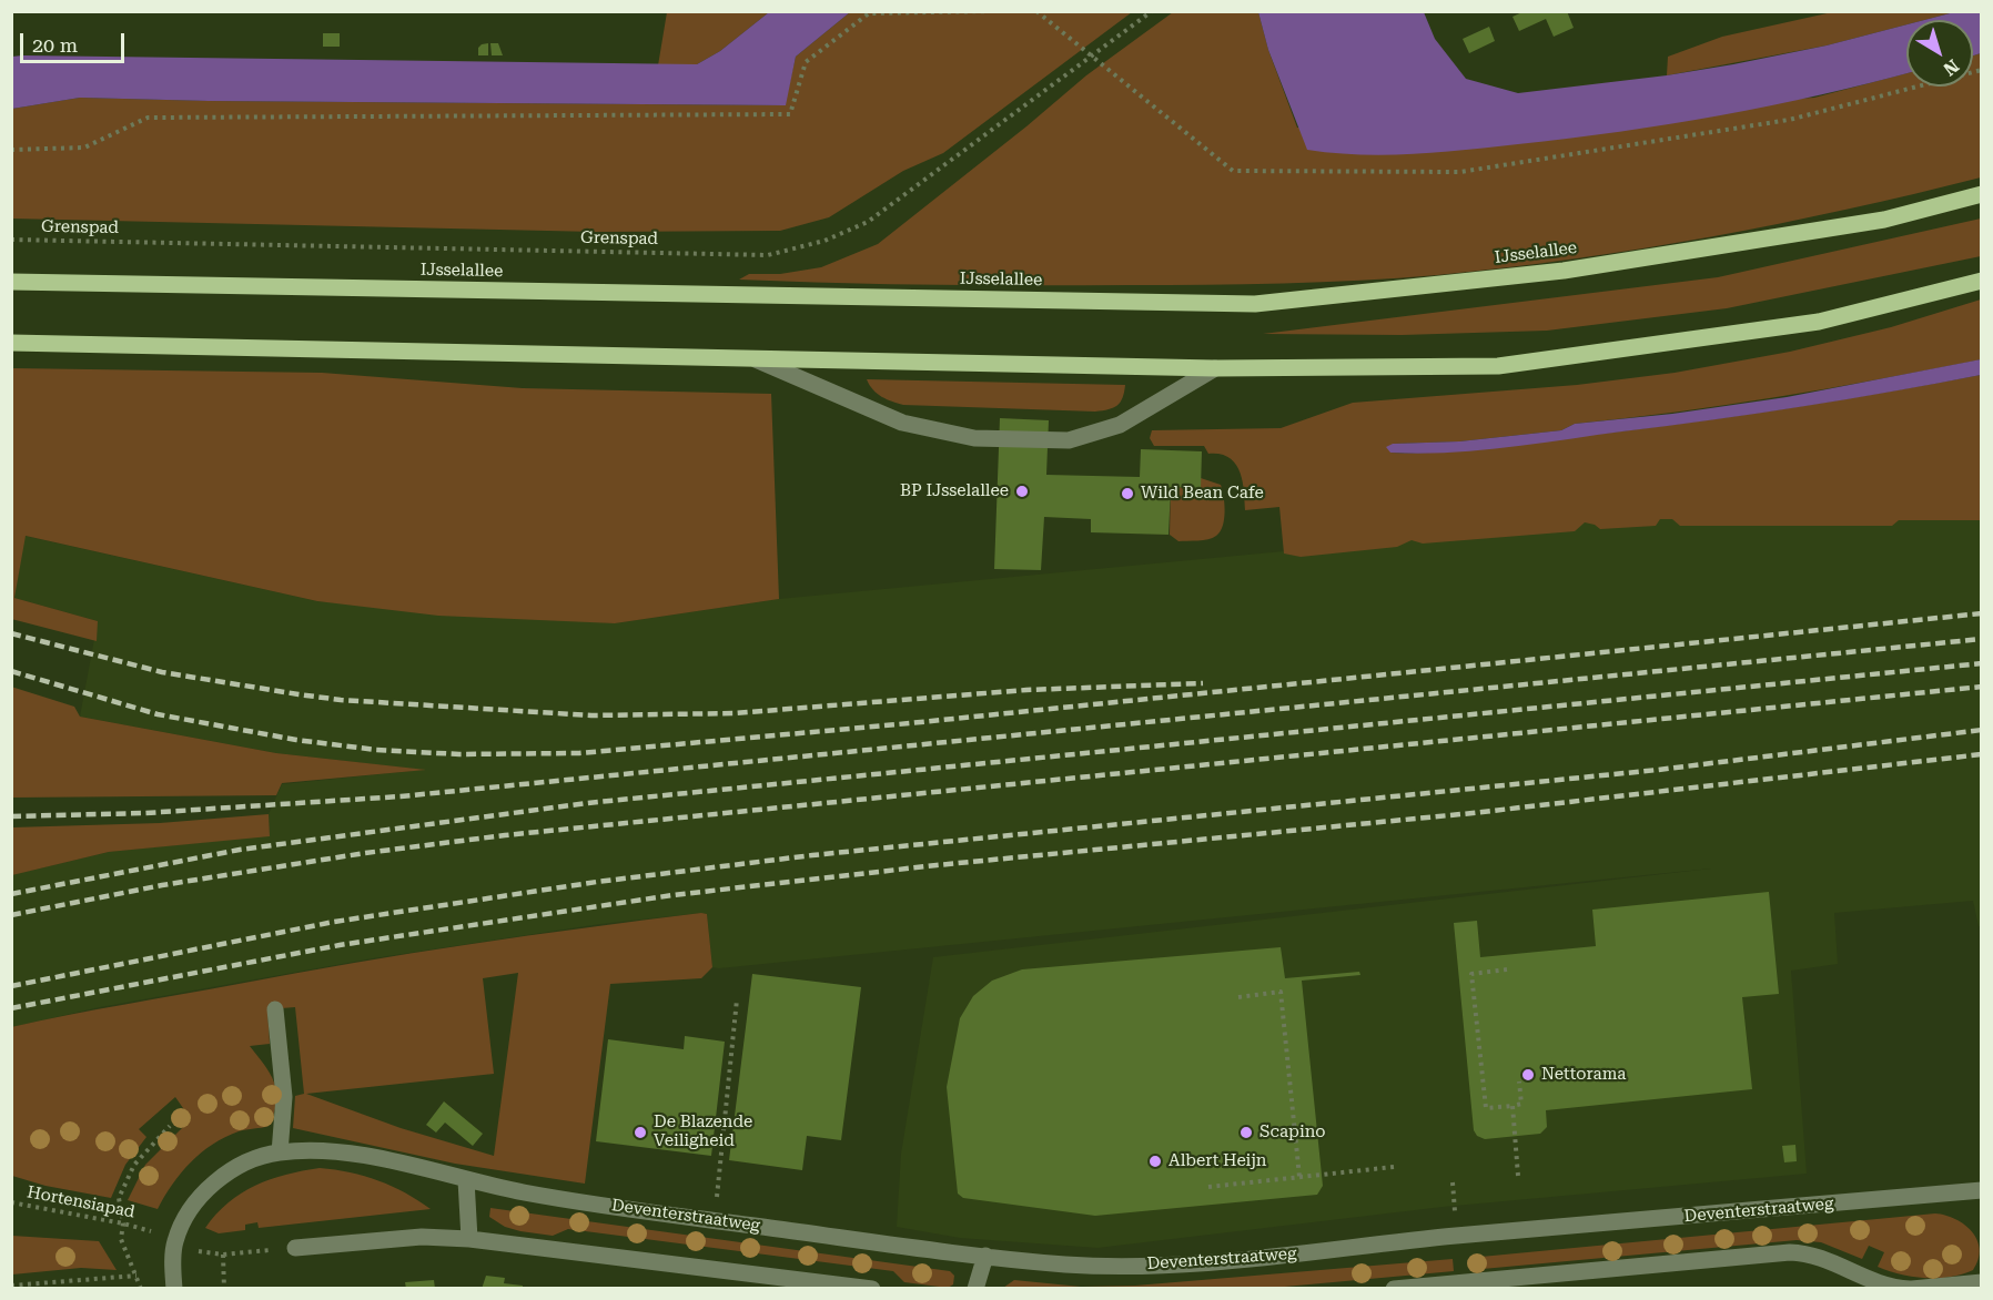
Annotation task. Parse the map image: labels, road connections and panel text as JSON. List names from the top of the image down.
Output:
{
  "streets": {
    "main road": ["IJsselallee"],
    "street": ["Deventerstraatweg"],
    "path": ["Grenspad", "Hortensiapad"]
  },
  "crossings": [
    ["Hortensiapad", "Deventerstraatweg"]
  ],
  "places": [
    "BP IJsselallee",
    "Wild Bean Cafe",
    "Nettorama",
    "De Blazende Veiligheid",
    "Scapino",
    "Albert Heijn"
  ],
  "scale_bar": "20 m",
  "north": "bottom right"
}
